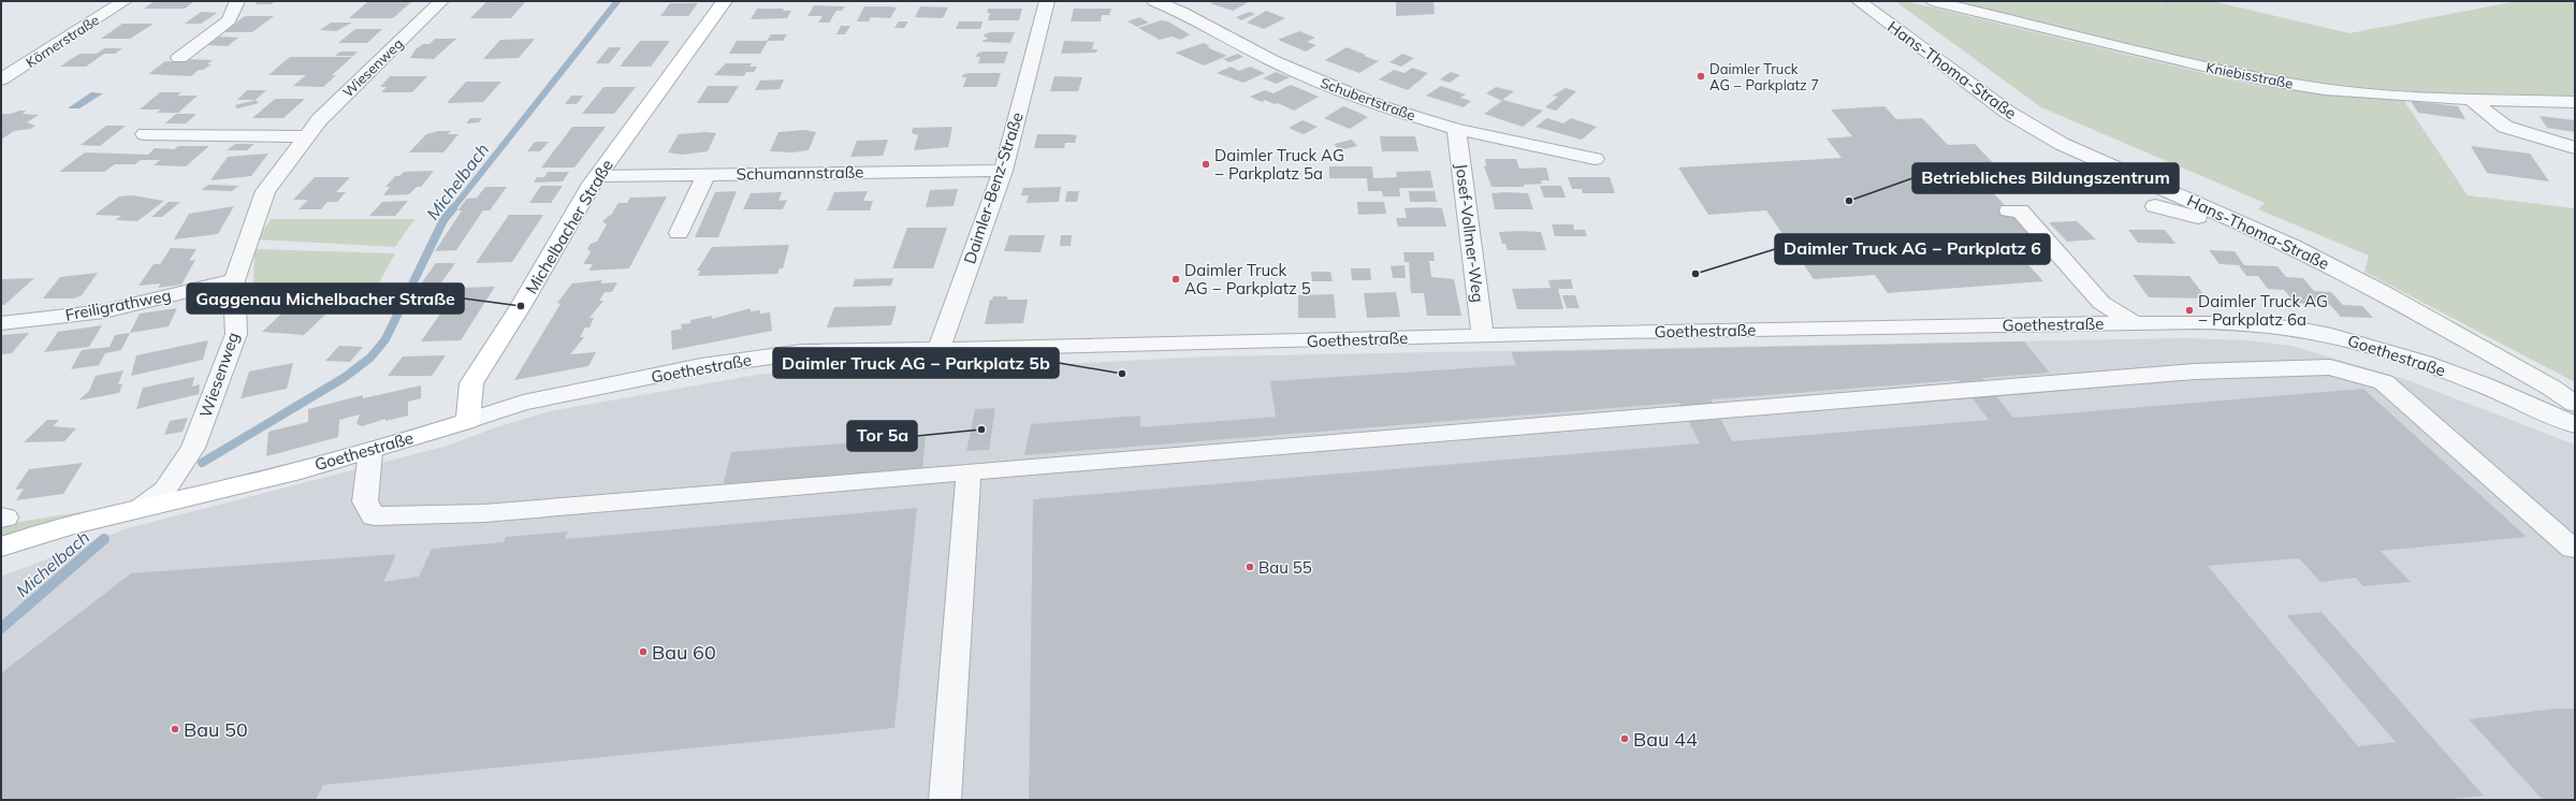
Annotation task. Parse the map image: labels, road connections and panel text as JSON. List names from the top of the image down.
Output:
{
  "streets": {
    "main road": ["Michelbacher Straße", "Goethestraße"],
    "street": [
      "Körnerstraße",
      "Wiesenweg",
      "Hans-Thoma-Straße",
      "Kniebisstraße",
      "Schubertstraße",
      "Schumannstraße",
      "Daimler-Benz-Straße",
      "Josef-Vollmer-Weg",
      "Freiligrathweg"
    ]
  },
  "crossings": [
    ["Wiesenweg", "Freiligrathweg"],
    ["Wiesenweg", "Goethestraße"],
    ["Schubertstraße", "Josef-Vollmer-Weg"],
    ["Schumannstraße", "Daimler-Benz-Straße"],
    ["Schumannstraße", "Michelbacher Straße"],
    ["Daimler-Benz-Straße", "Goethestraße"],
    ["Michelbacher Straße", "Goethestraße"],
    ["Josef-Vollmer-Weg", "Goethestraße"]
  ],
  "water": ["Michelbach"],
  "places": [
    "Daimler Truck AG − Parkplatz 7",
    "Daimler Truck AG − Parkplatz 5a",
    "Betriebliches Bildungszentrum",
    "Daimler Truck AG − Parkplatz 6",
    "Daimler Truck AG − Parkplatz 5",
    "Gaggenau Michelbacher Straße",
    "Daimler Truck AG − Parkplatz 6a",
    "Daimler Truck AG − Parkplatz 5b",
    "Tor 5a",
    "Bau 55",
    "Bau 60",
    "Bau 50",
    "Bau 44"
  ]
}
